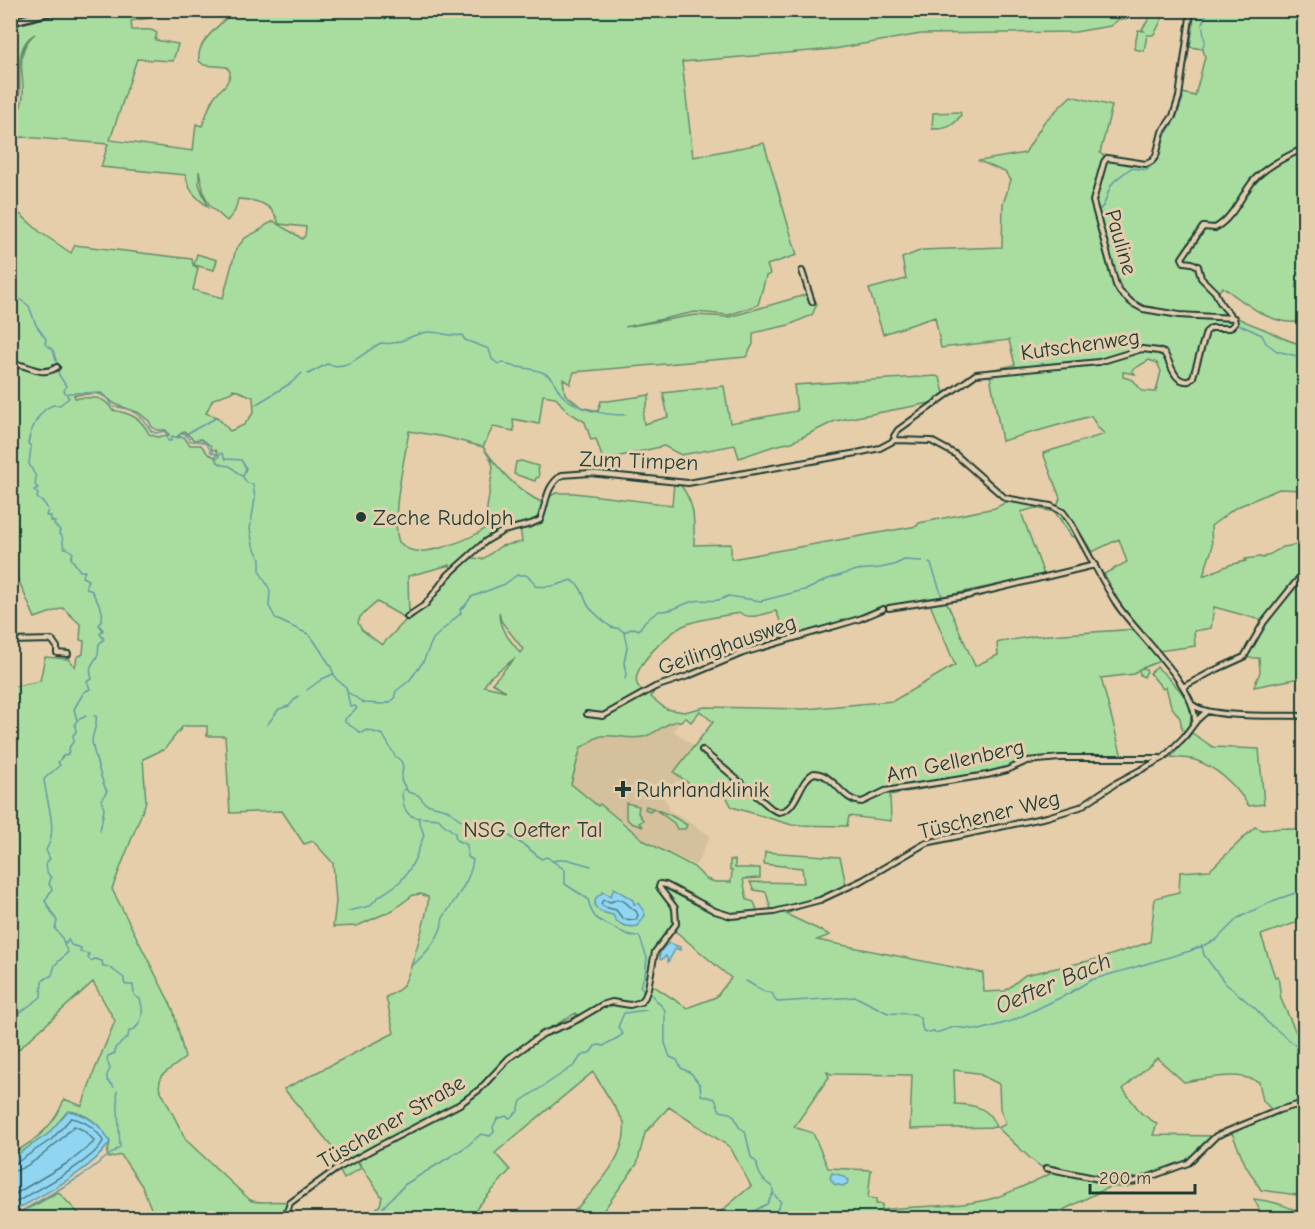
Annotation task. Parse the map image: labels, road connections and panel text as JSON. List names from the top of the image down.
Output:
{
  "streets": {
    "street": [
      "Pauline",
      "Kutschenweg",
      "Zum Timpen",
      "Geilinghausweg",
      "Am Gellenberg",
      "Tüschener Weg",
      "Tüschener Straße"
    ]
  },
  "crossings": [
    ["Pauline", "Kutschenweg"],
    ["Kutschenweg", "Zum Timpen"],
    ["Am Gellenberg", "Tüschener Weg"],
    ["Tüschener Weg", "Tüschener Straße"]
  ],
  "water": ["Oefter Bach"],
  "parks": ["NSG Oefter Tal"],
  "places": {
    "other": ["Zeche Rudolph"],
    "health": ["Ruhrlandklinik"]
  },
  "scale_bar": "200 m"
}
